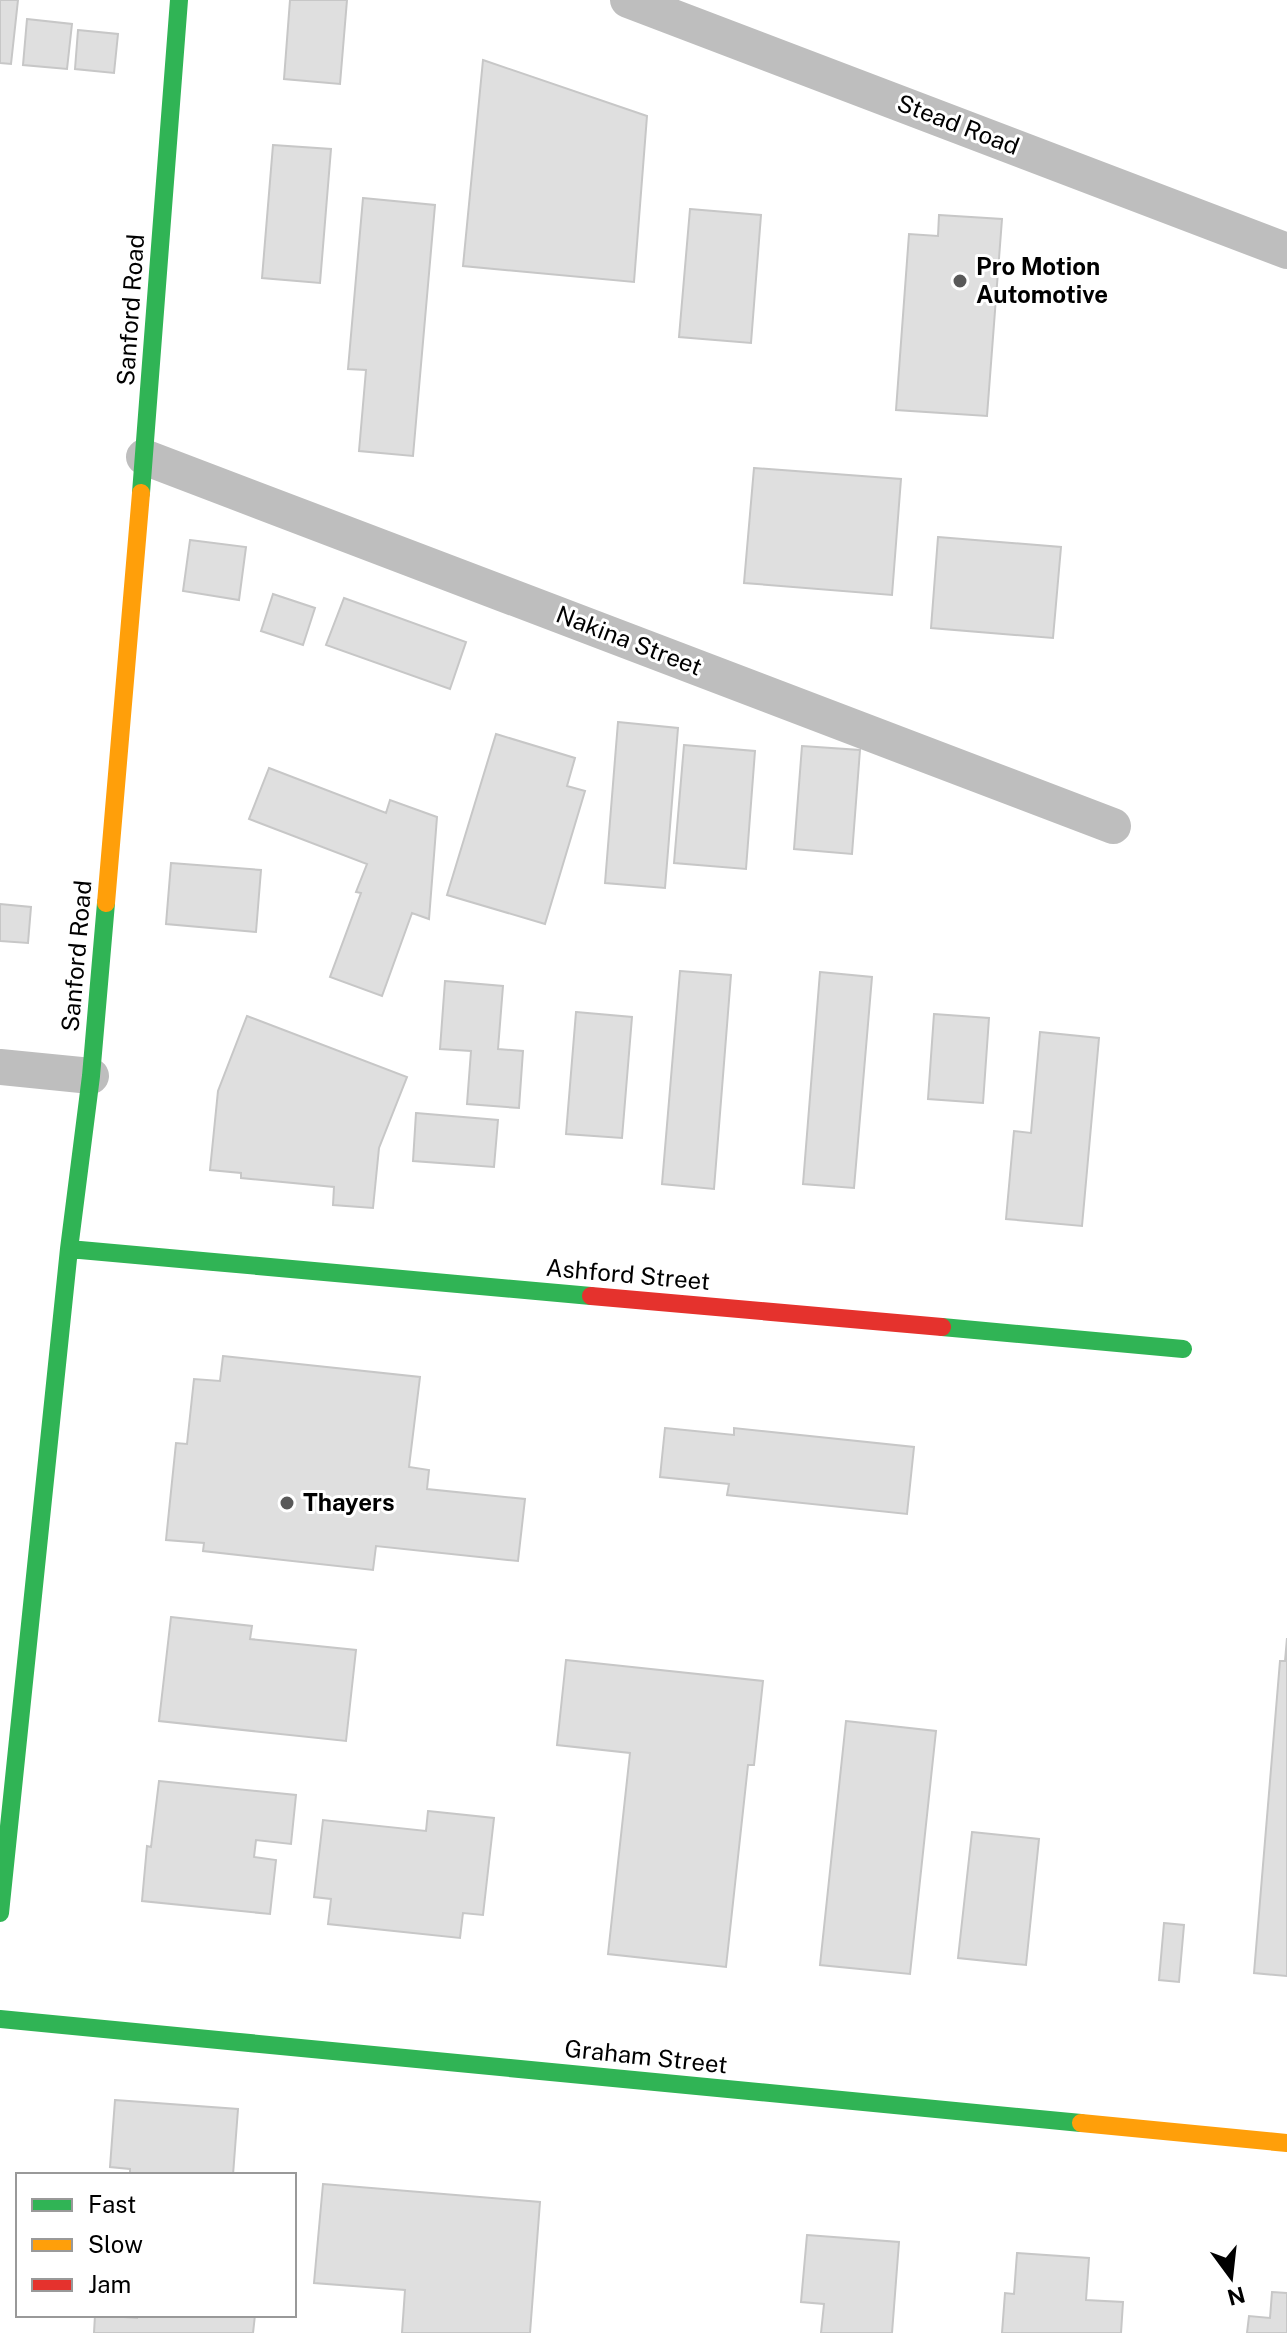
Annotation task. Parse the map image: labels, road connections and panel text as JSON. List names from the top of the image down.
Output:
{
  "streets": {
    "street": [
      "Stead Road",
      "Sanford Road",
      "Nakina Street",
      "Ashford Street",
      "Graham Street"
    ]
  },
  "crossings": [
    ["Sanford Road", "Nakina Street"],
    ["Sanford Road", "Ashford Street"]
  ],
  "places": ["Pro Motion Automotive", "Thayers"],
  "legend": ["Fast", "Slow", "Jam"],
  "north": "bottom"
}
